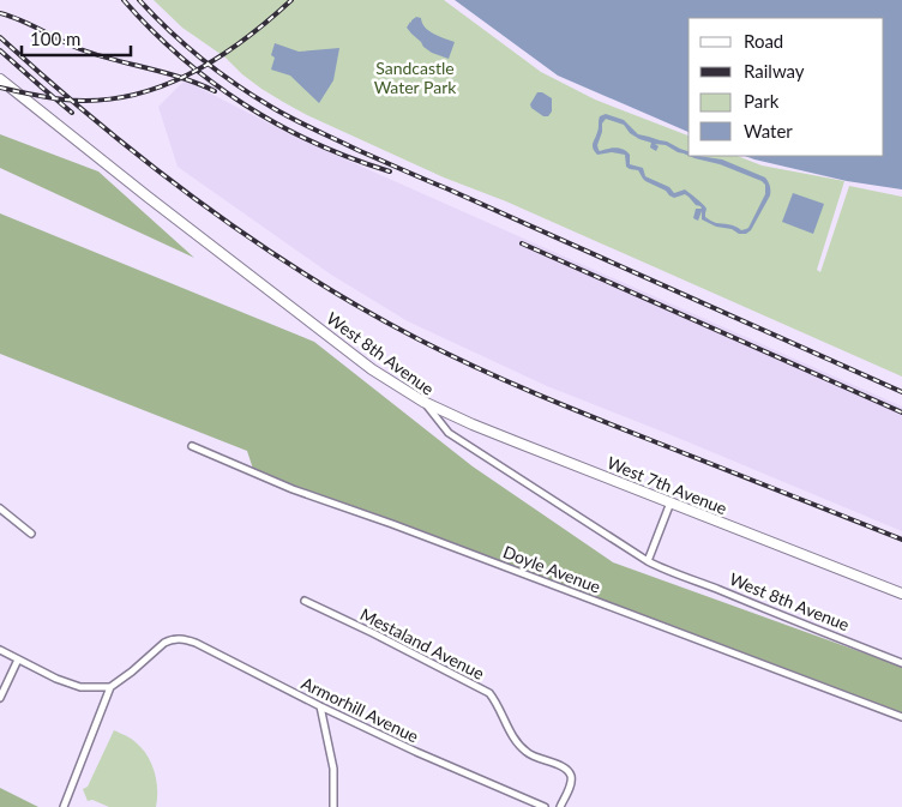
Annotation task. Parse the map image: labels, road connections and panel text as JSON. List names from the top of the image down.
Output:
{
  "streets": {
    "main road": ["West 8th Avenue", "West 7th Avenue"],
    "street": ["Doyle Avenue", "Mestaland Avenue", "Armorhill Avenue"]
  },
  "crossings": [
    ["West 8th Avenue", "West 7th Avenue"]
  ],
  "parks": ["Sandcastle Water Park"],
  "legend": [
    "Road",
    "Railway",
    "Park",
    "Water"
  ],
  "scale_bar": "100 m"
}
